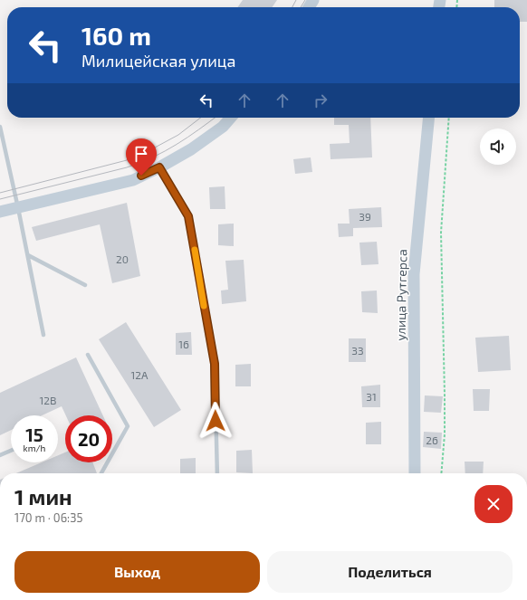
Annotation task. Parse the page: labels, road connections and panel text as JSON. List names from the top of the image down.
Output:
{
  "streets": {
    "main road": ["улица Рутгерса"]
  },
  "house_numbers": [
    "39",
    "20",
    "16",
    "33",
    "12А",
    "31",
    "12В",
    "26"
  ],
  "page": {
    "turn": ["160 m", "Милицейская улица"],
    "speed": "15 km/h",
    "limit": "20",
    "heading": ["1 мин", "170 m · 06:35"],
    "buttons": ["Выход", "Поделиться"]
  }
}
